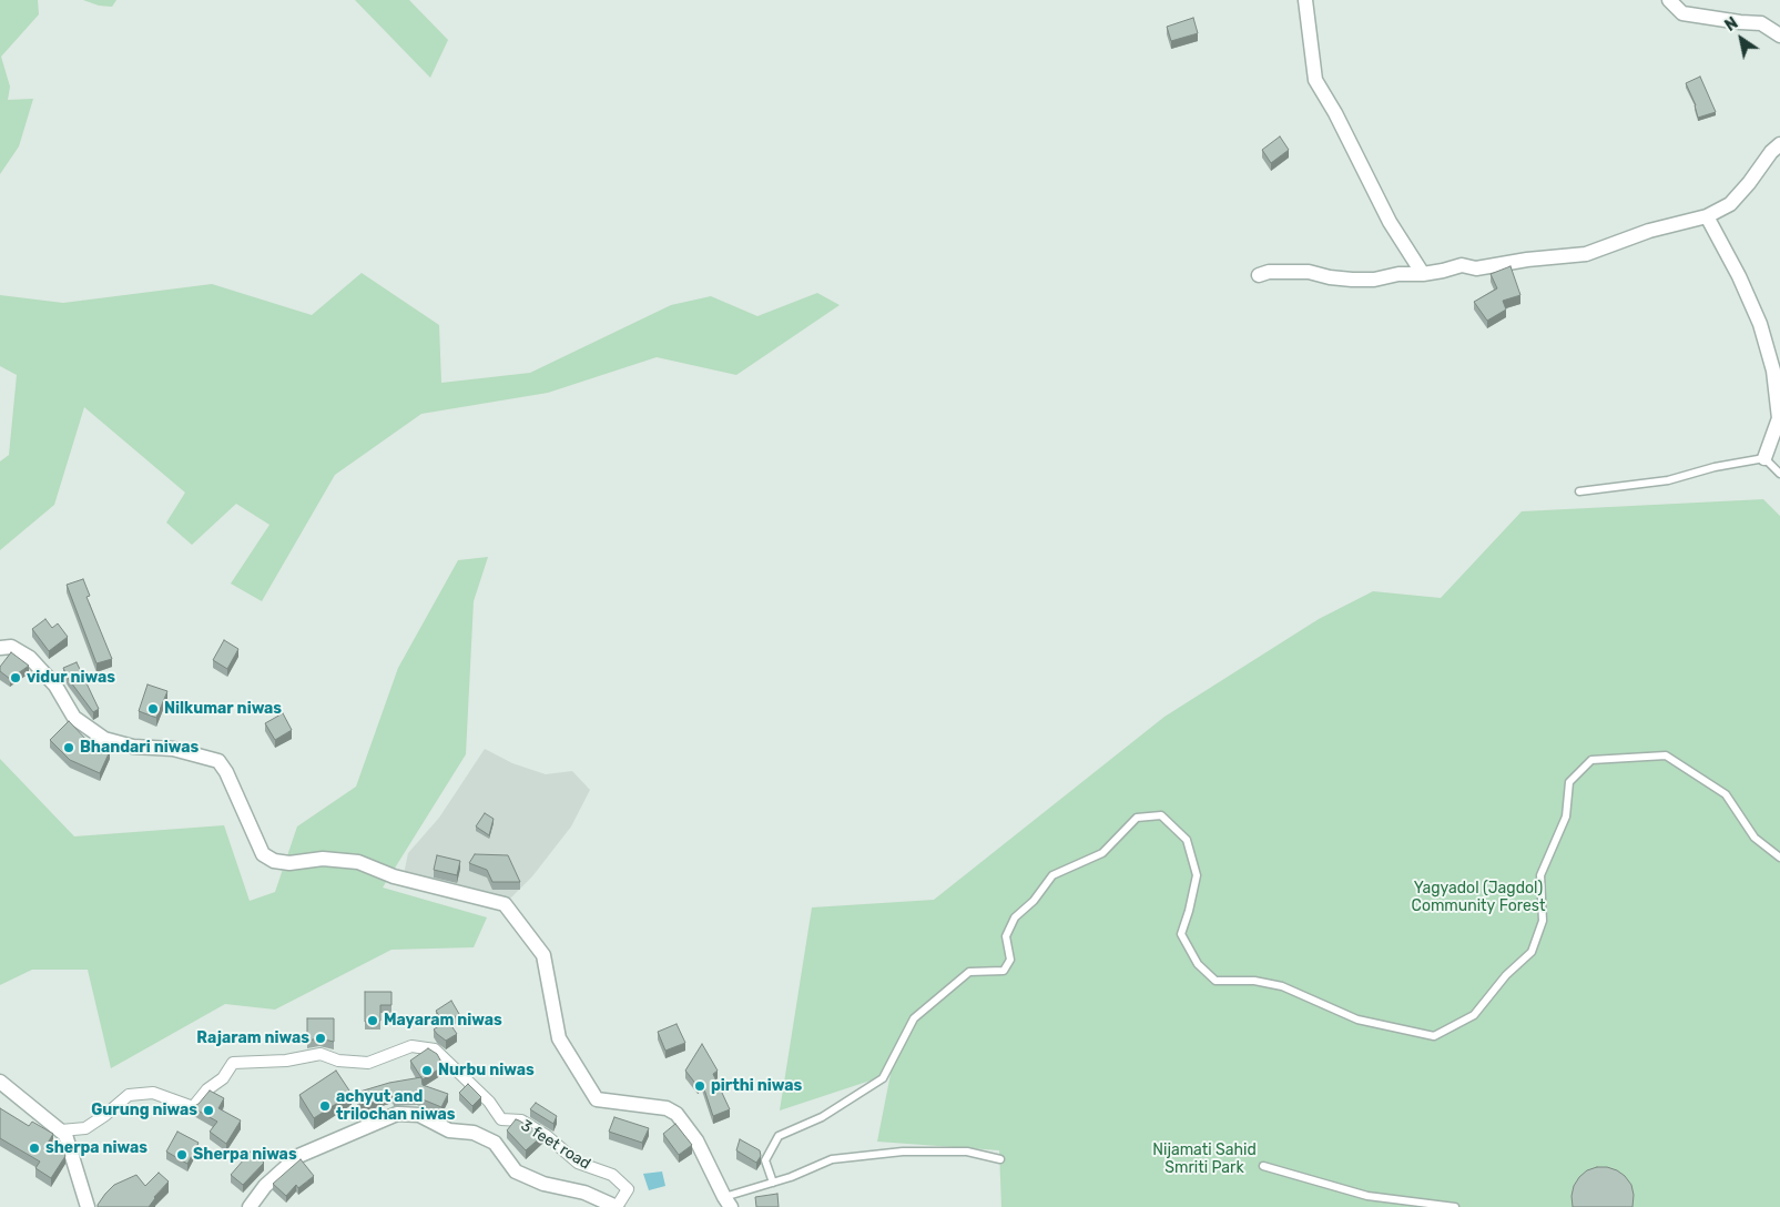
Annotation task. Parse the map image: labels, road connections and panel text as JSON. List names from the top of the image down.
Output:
{
  "streets": {
    "street": ["3 feet road"]
  },
  "parks": ["Yagyadol (Jagdol) Community Forest", "Nijamati Sahid Smriti Park"],
  "places": [
    "vidur niwas",
    "Nilkumar niwas",
    "Bhandari niwas",
    "Mayaram niwas",
    "Rajaram niwas",
    "Nurbu niwas",
    "pirthi niwas",
    "achyut and trilochan niwas",
    "Gurung niwas",
    "sherpa niwas",
    "Sherpa niwas"
  ],
  "north": "top left"
}
